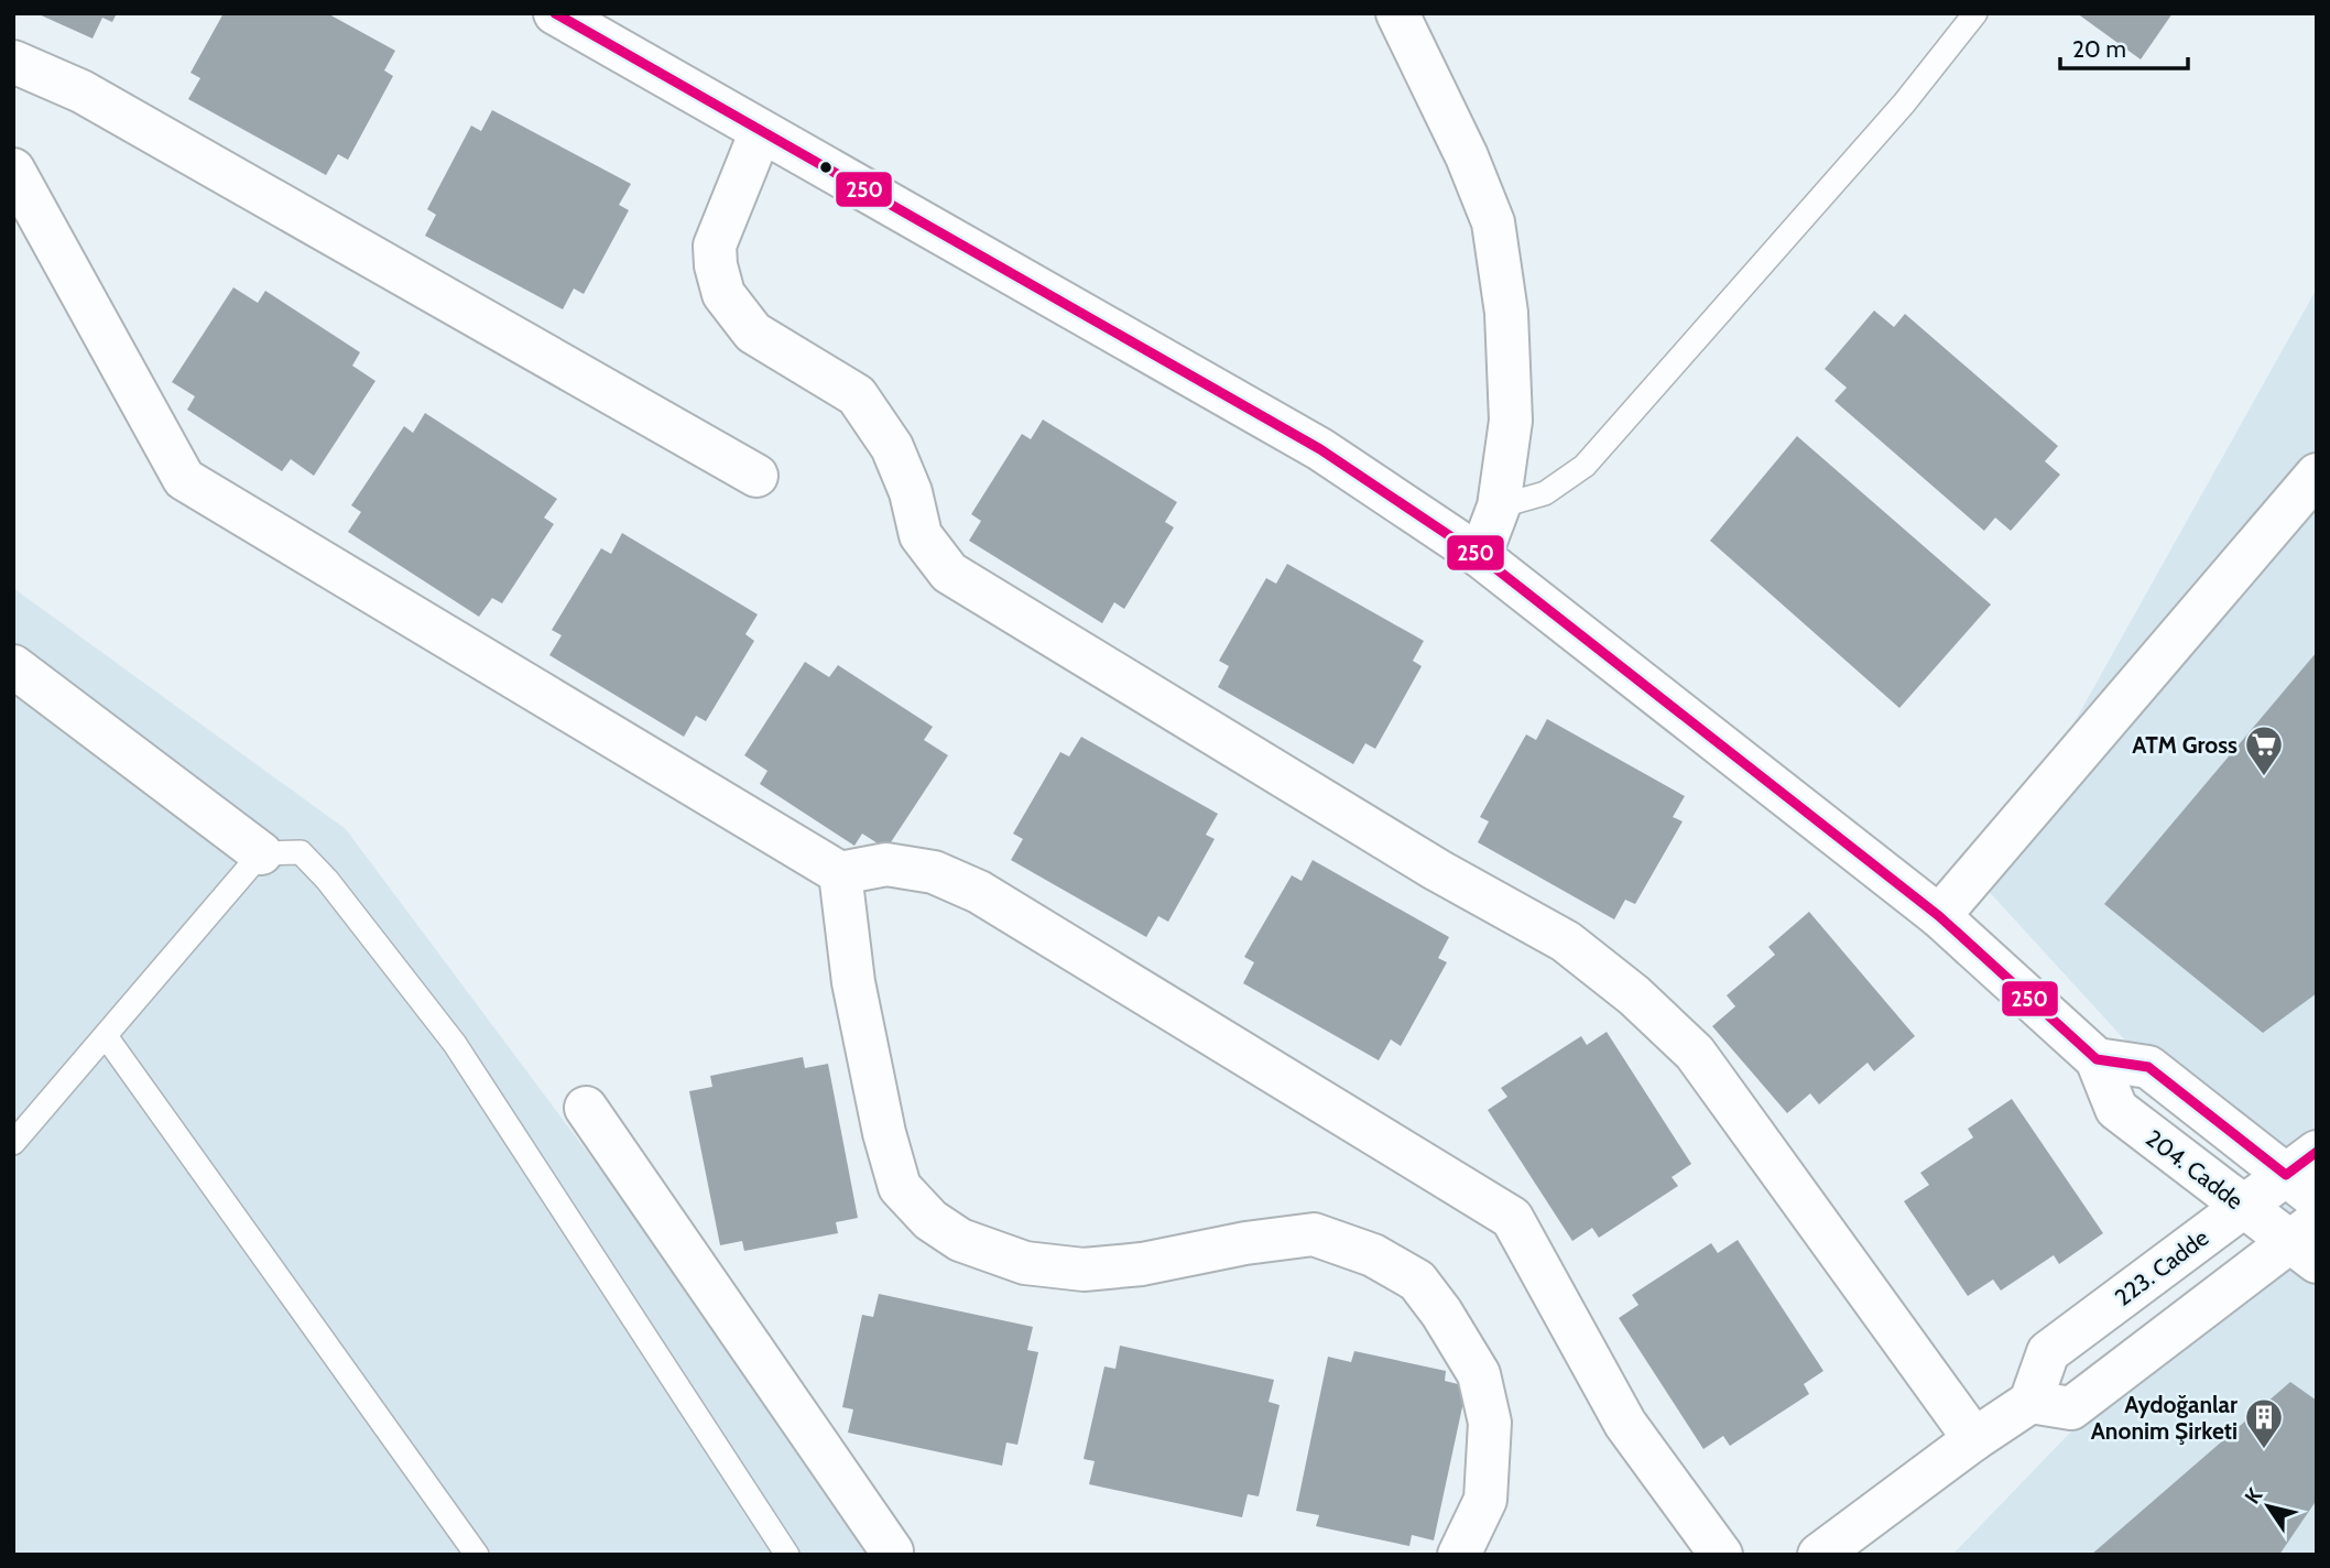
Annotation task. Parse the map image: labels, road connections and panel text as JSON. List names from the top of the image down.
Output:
{
  "streets": {
    "street": ["204. Cadde", "223. Cadde"]
  },
  "crossings": [
    ["204. Cadde", "223. Cadde"]
  ],
  "places": {
    "supermarket": ["ATM Gross"],
    "building": ["Aydoğanlar Anonim Şirketi"]
  },
  "lines": ["transit line 250"],
  "scale_bar": "20 m",
  "north": "top left"
}
